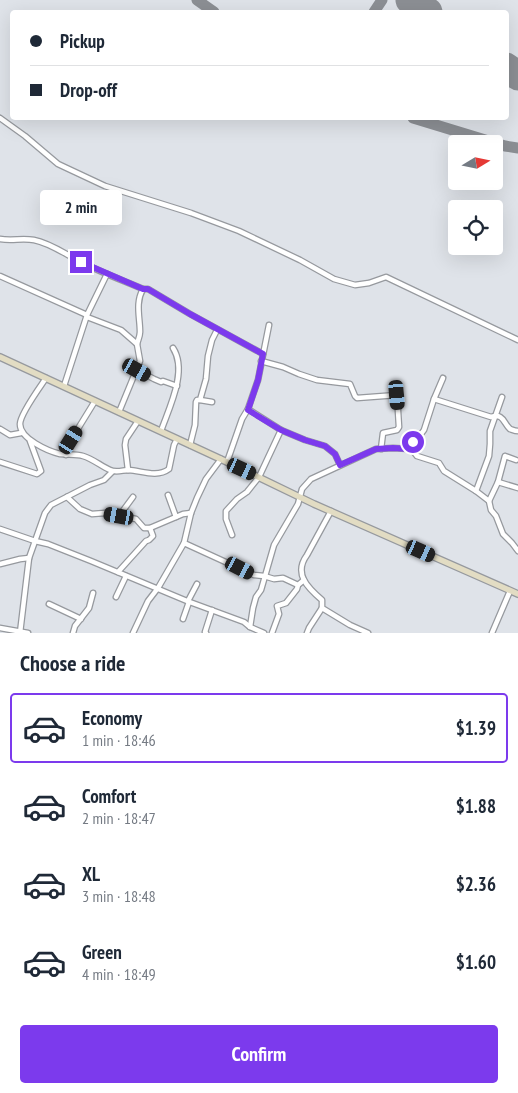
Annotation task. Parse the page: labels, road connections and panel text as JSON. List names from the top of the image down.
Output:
{
  "north": "right",
  "page": {
    "banner": ["Pickup", "Drop-off"],
    "bubble": "2 min",
    "heading": "Choose a ride",
    "list": [
      {
        "name": "Economy",
        "note": "1 min · 18:46",
        "value": "$1.39"
      },
      {
        "name": "Comfort",
        "note": "2 min · 18:47",
        "value": "$1.88"
      },
      {
        "name": "XL",
        "note": "3 min · 18:48",
        "value": "$2.36"
      },
      {
        "name": "Green",
        "note": "4 min · 18:49",
        "value": "$1.60"
      }
    ],
    "buttons": "Confirm"
  }
}
